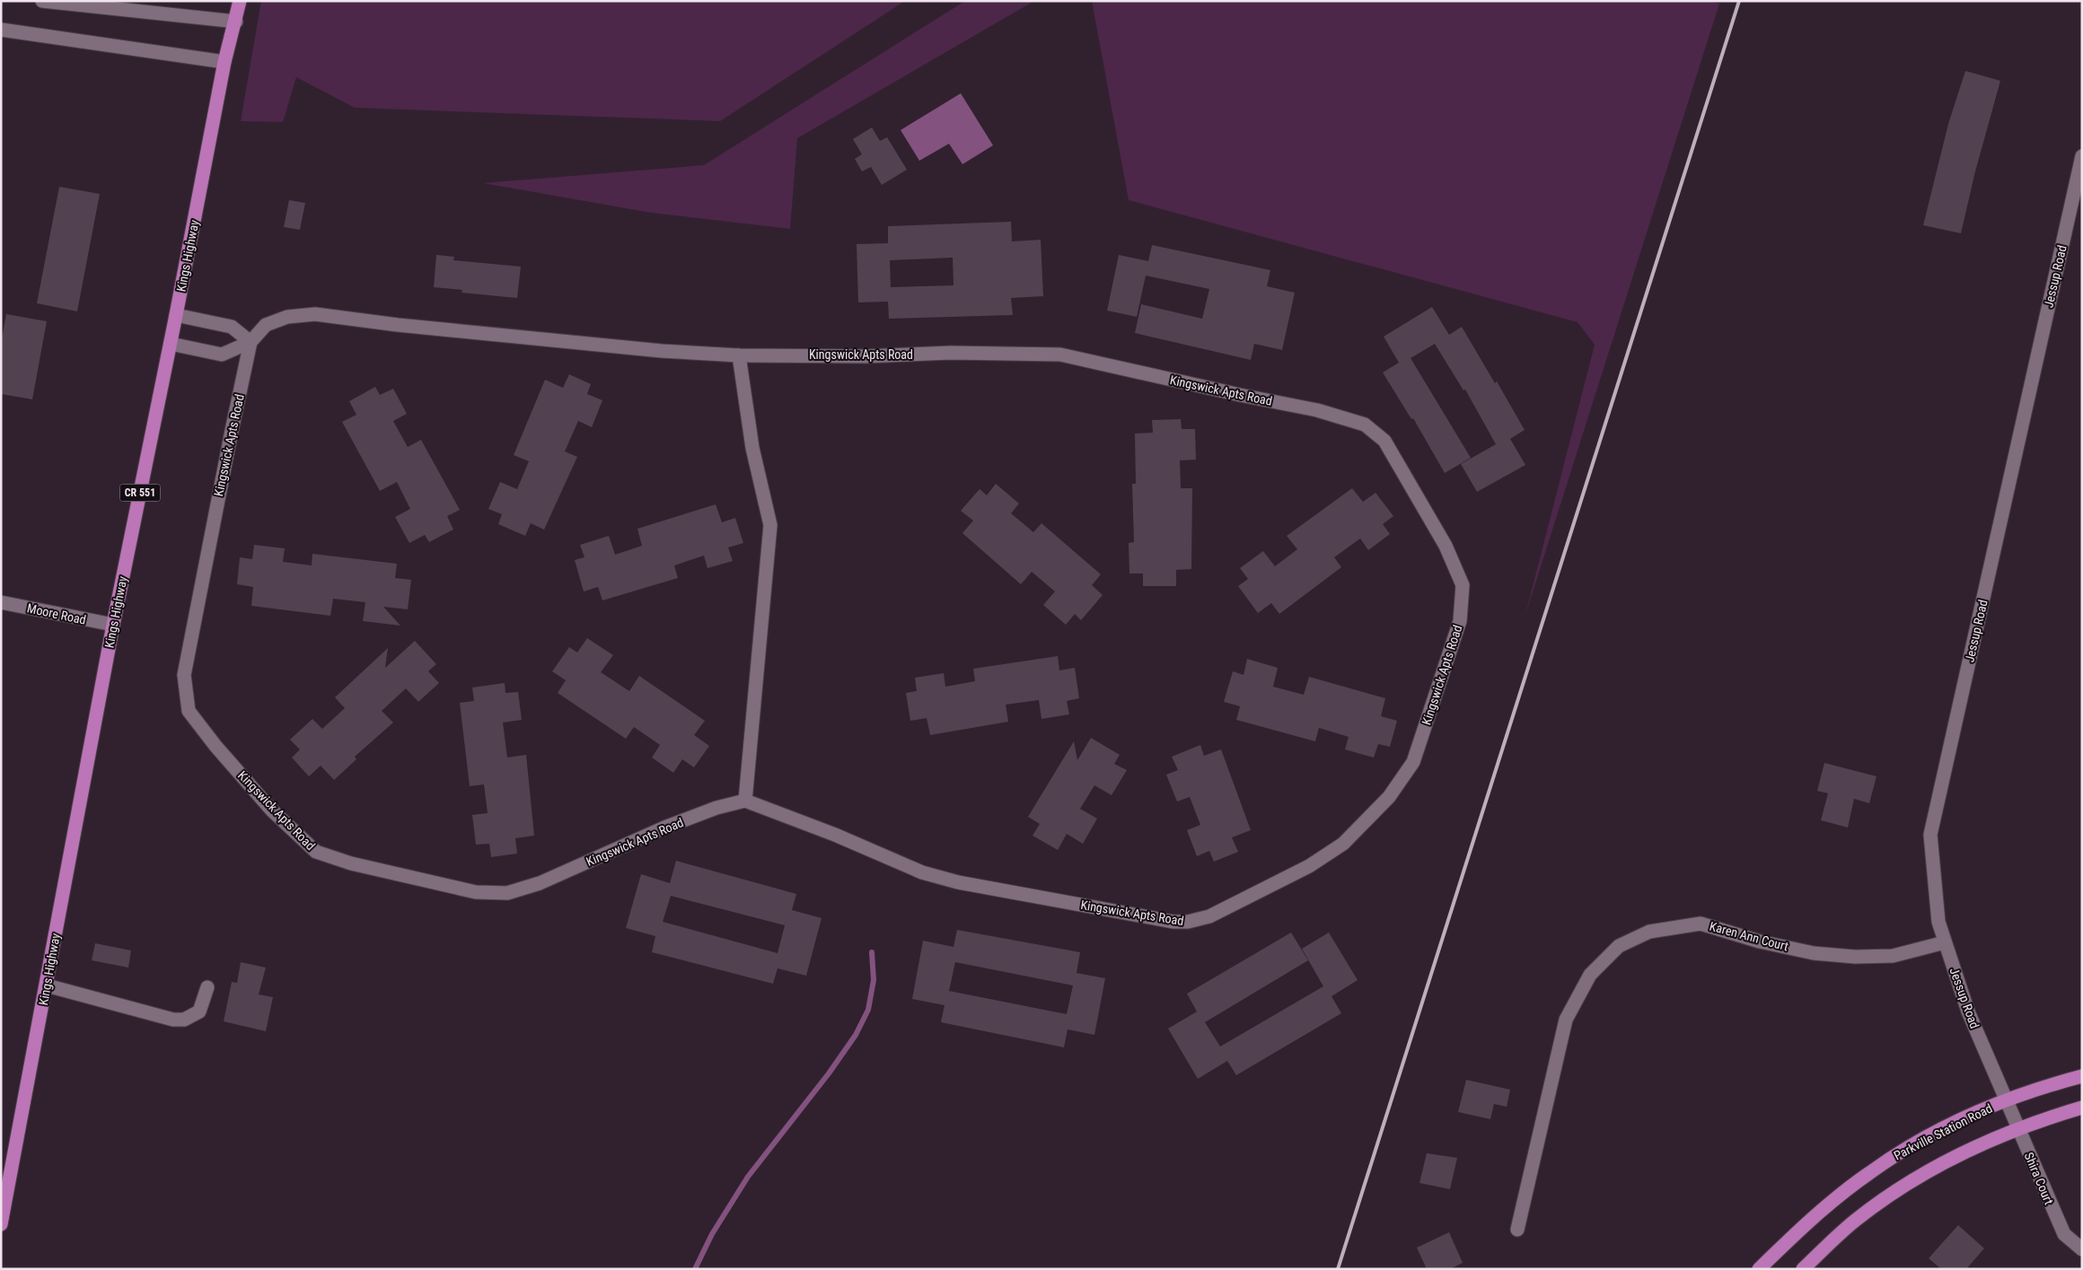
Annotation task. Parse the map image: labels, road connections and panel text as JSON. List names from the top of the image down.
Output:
{
  "streets": {
    "main road": ["Kings Highway", "CR 551", "Parkville Station Road"],
    "street": [
      "Jessup Road",
      "Kingswick Apts Road",
      "Moore Road",
      "Karen Ann Court",
      "Shira Court"
    ]
  },
  "crossings": [
    ["Kings Highway", "Kingswick Apts Road"],
    ["Kings Highway", "Moore Road"],
    ["Jessup Road", "Karen Ann Court"],
    ["Jessup Road", "Parkville Station Road"],
    ["Jessup Road", "Shira Court"],
    ["Parkville Station Road", "Shira Court"]
  ]
}
